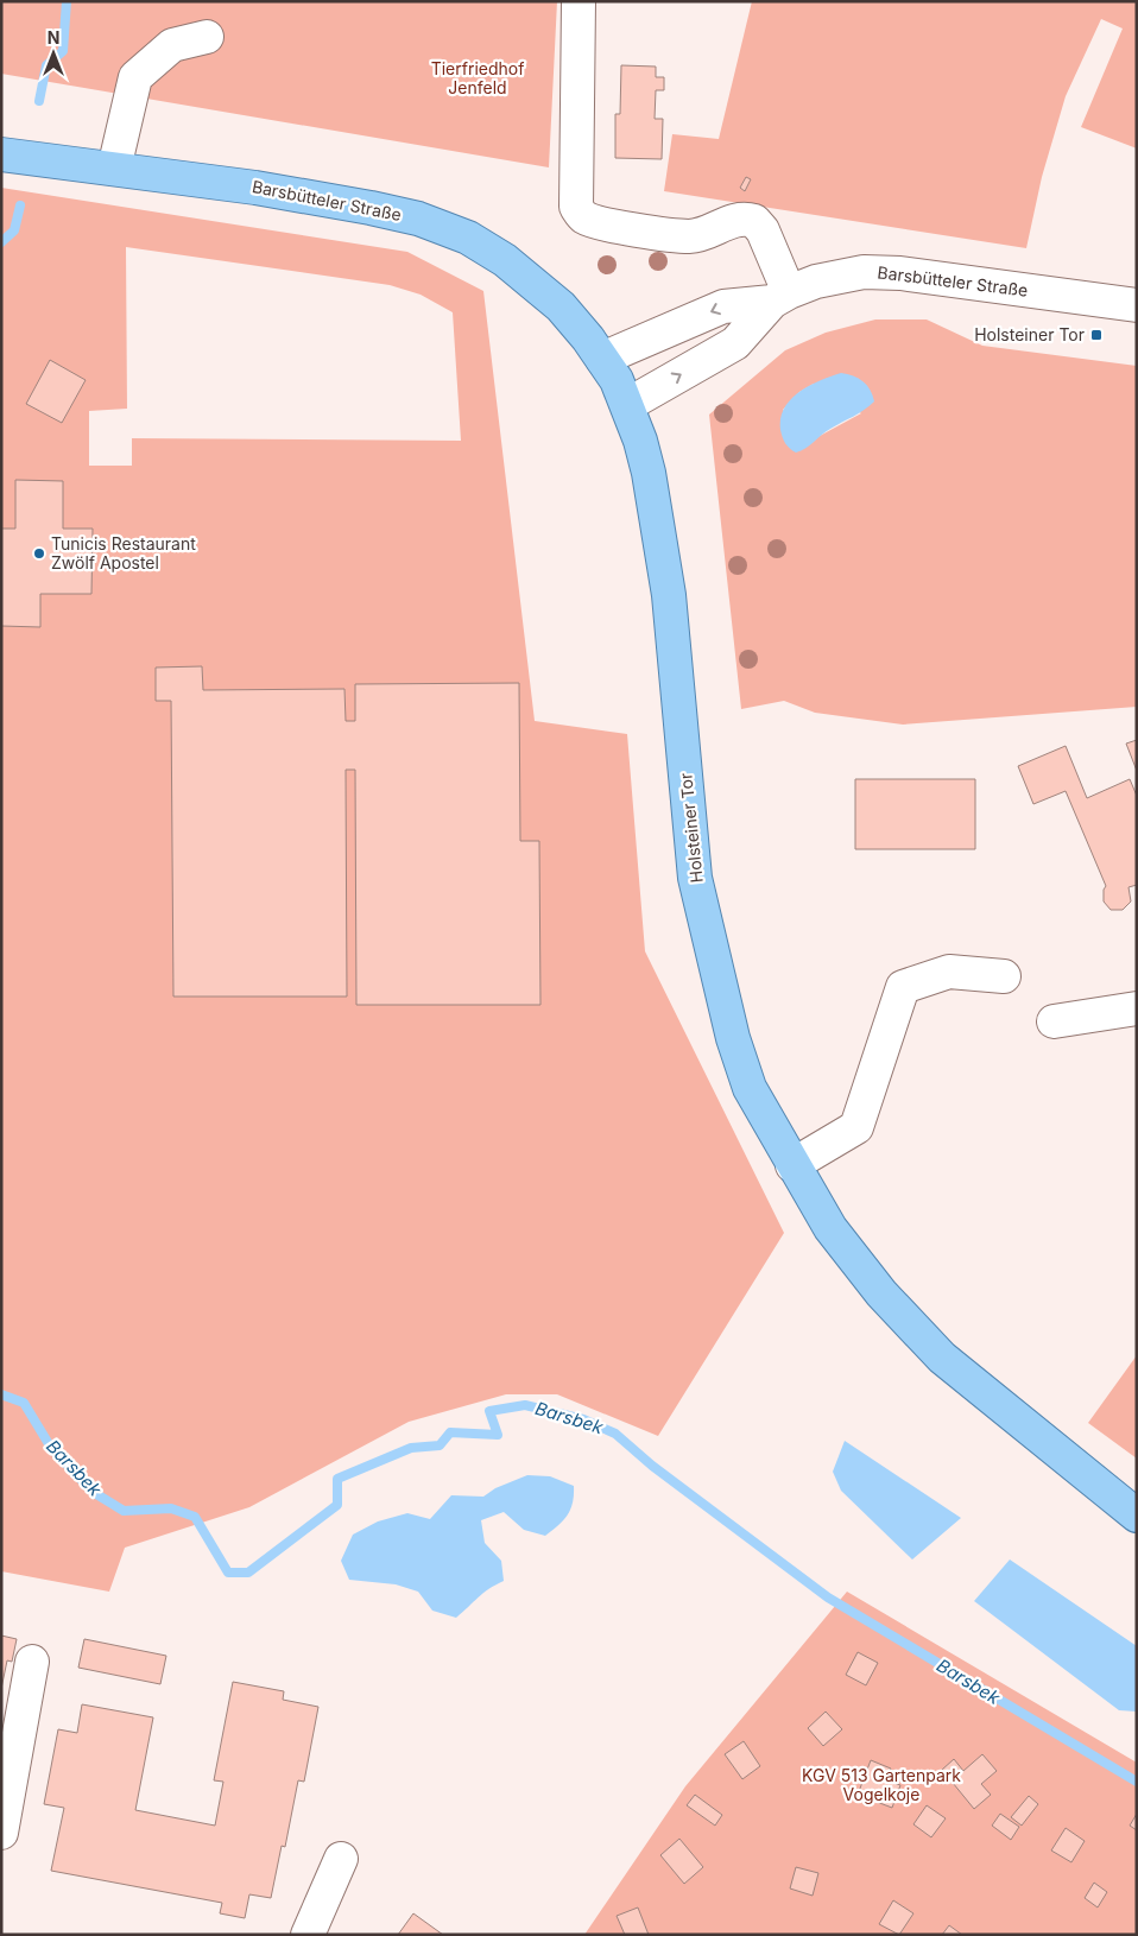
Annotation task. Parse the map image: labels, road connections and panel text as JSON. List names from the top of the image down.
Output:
{
  "streets": {
    "main road": ["Barsbütteler Straße", "Holsteiner Tor"]
  },
  "crossings": [
    ["Barsbütteler Straße", "Holsteiner Tor"]
  ],
  "water": ["Barsbek"],
  "parks": ["Tierfriedhof Jenfeld", "KGV 513 Gartenpark Vogelkoje"],
  "places": {
    "transit": ["Holsteiner Tor"],
    "other": ["Tunicis Restaurant Zwölf Apostel"]
  },
  "north": "top"
}
